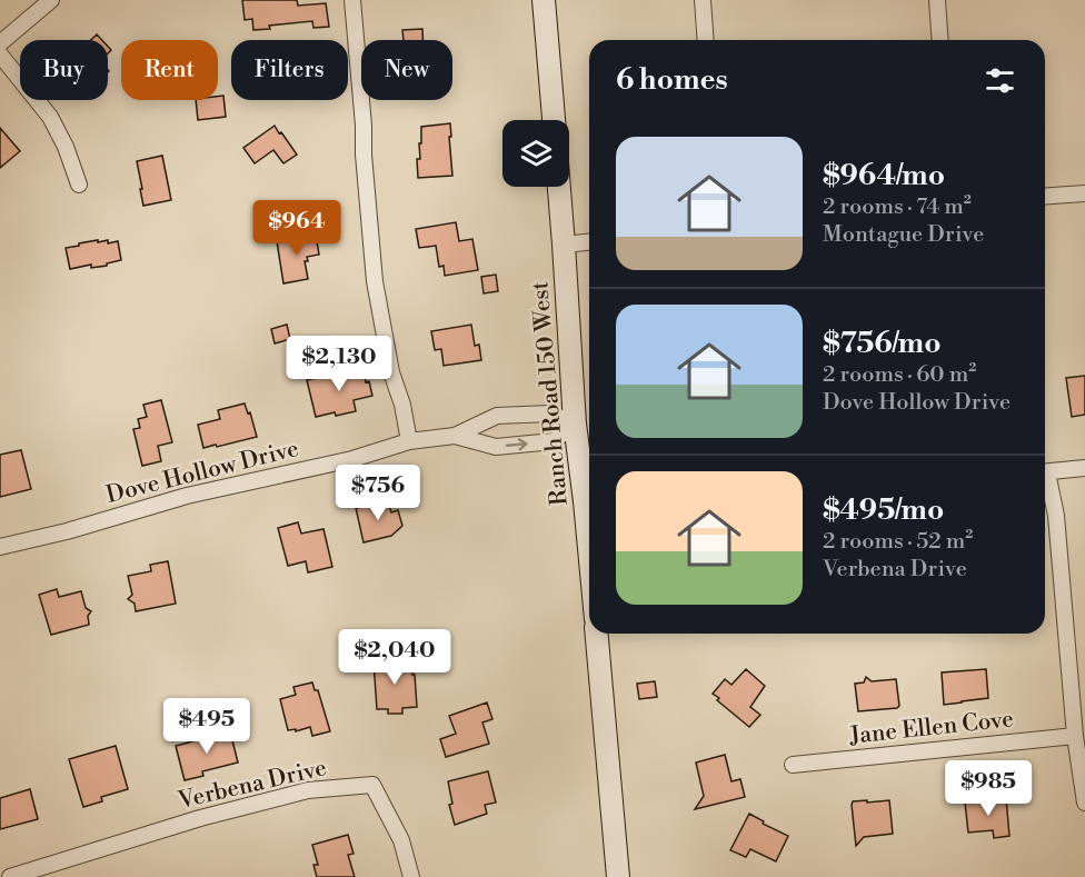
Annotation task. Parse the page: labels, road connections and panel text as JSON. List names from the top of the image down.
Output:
{
  "streets": {
    "main road": ["Ranch Road 150 West"],
    "street": ["Dove Hollow Drive", "Jane Ellen Cove", "Verbena Drive"]
  },
  "crossings": [
    ["Ranch Road 150 West", "Dove Hollow Drive"]
  ],
  "page": {
    "chip": [
      "Buy",
      "Rent",
      "Filters",
      "New"
    ],
    "heading": "6 homes",
    "list": [
      {
        "name": "$964/mo",
        "note": "2 rooms · 74 m² · Montague Drive"
      },
      {
        "name": "$756/mo",
        "note": "2 rooms · 60 m² · Dove Hollow Drive"
      },
      {
        "name": "$495/mo",
        "note": "2 rooms · 52 m² · Verbena Drive"
      }
    ],
    "price": [
      "$964",
      "$2,130",
      "$756",
      "$2,040",
      "$495",
      "$985"
    ]
  }
}
